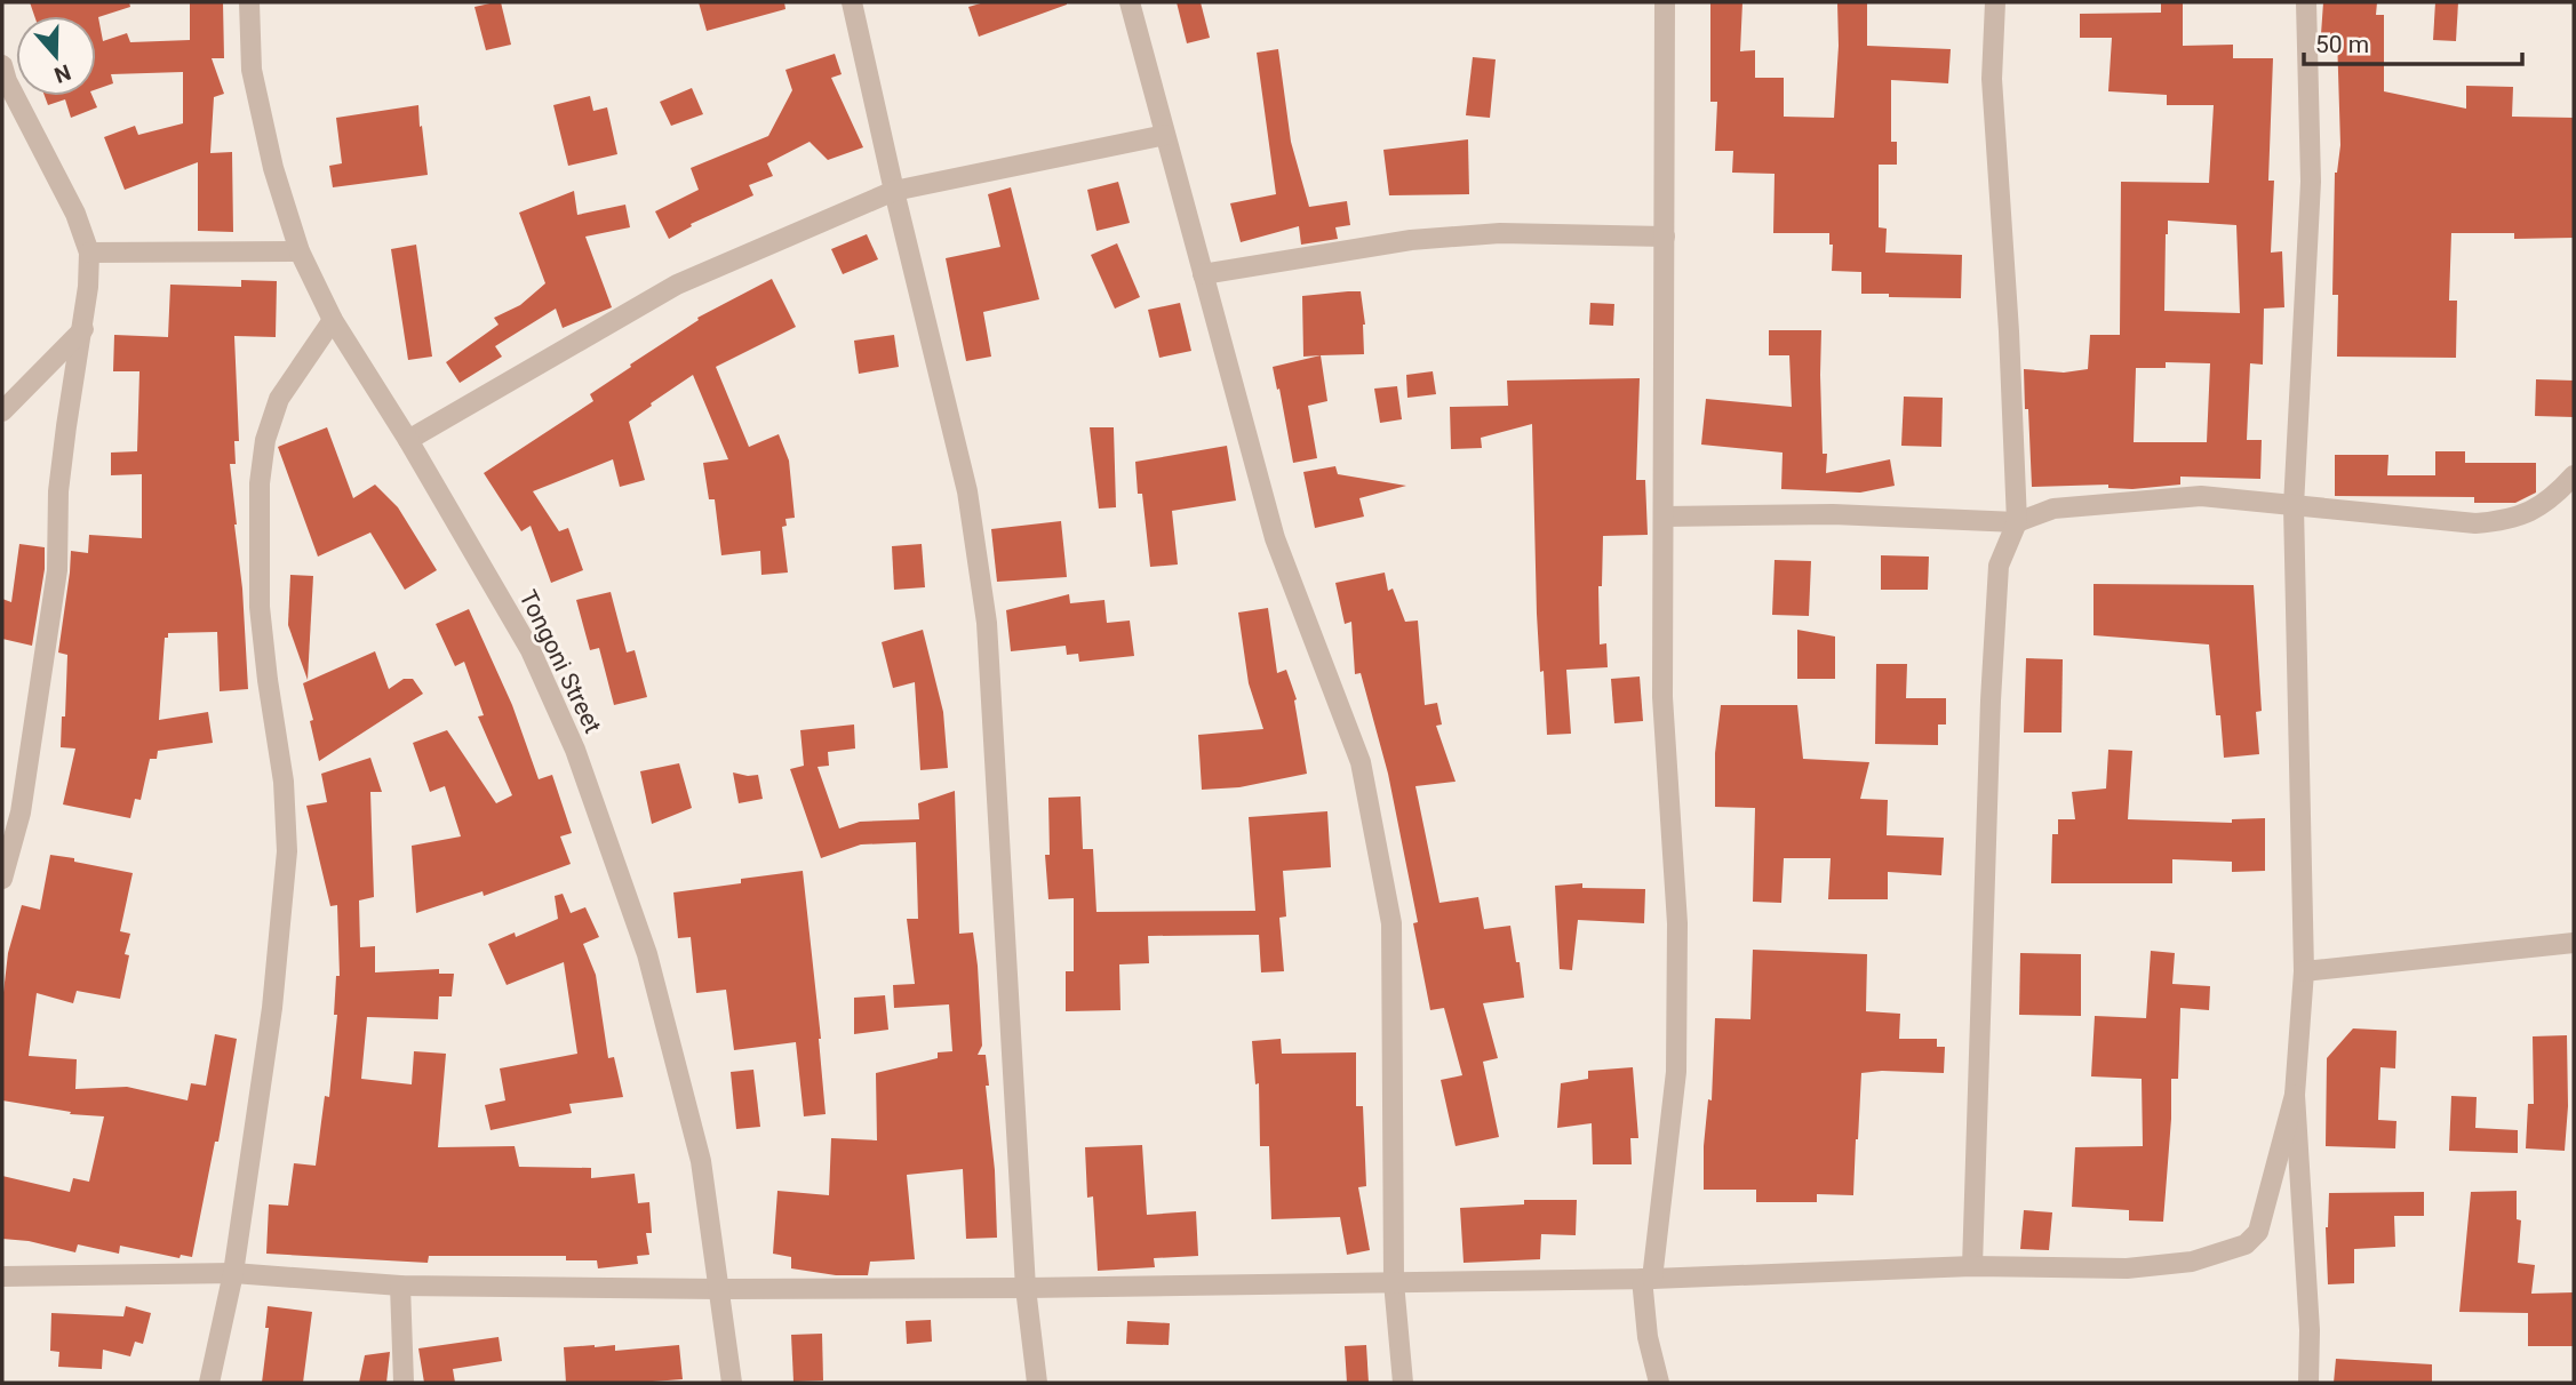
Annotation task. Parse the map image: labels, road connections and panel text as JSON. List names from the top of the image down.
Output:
{
  "streets": {
    "street": ["Tongoni Street"]
  },
  "scale_bar": "50 m",
  "north": "bottom"
}
